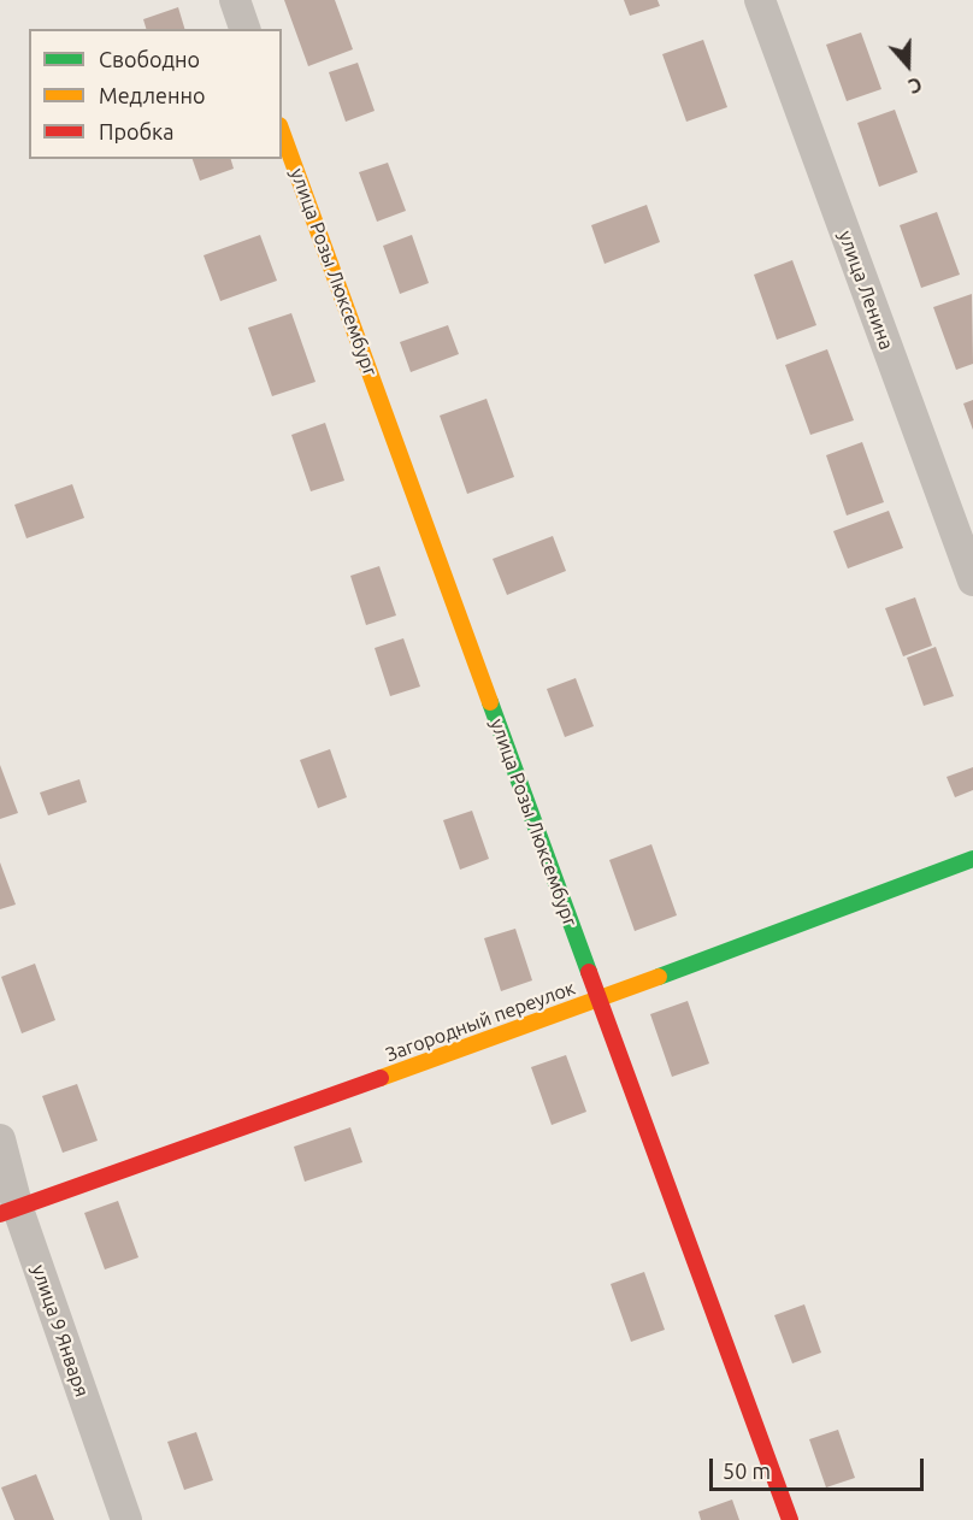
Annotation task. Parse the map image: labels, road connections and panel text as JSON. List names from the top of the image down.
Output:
{
  "streets": {
    "street": [
      "улица Розы Люксембург",
      "улица Ленина",
      "Загородный переулок",
      "улица 9 Января"
    ]
  },
  "crossings": [
    ["улица Розы Люксембург", "Загородный переулок"],
    ["Загородный переулок", "улица 9 Января"]
  ],
  "legend": ["Свободно", "Медленно", "Пробка"],
  "scale_bar": "50 m",
  "north": "bottom"
}
